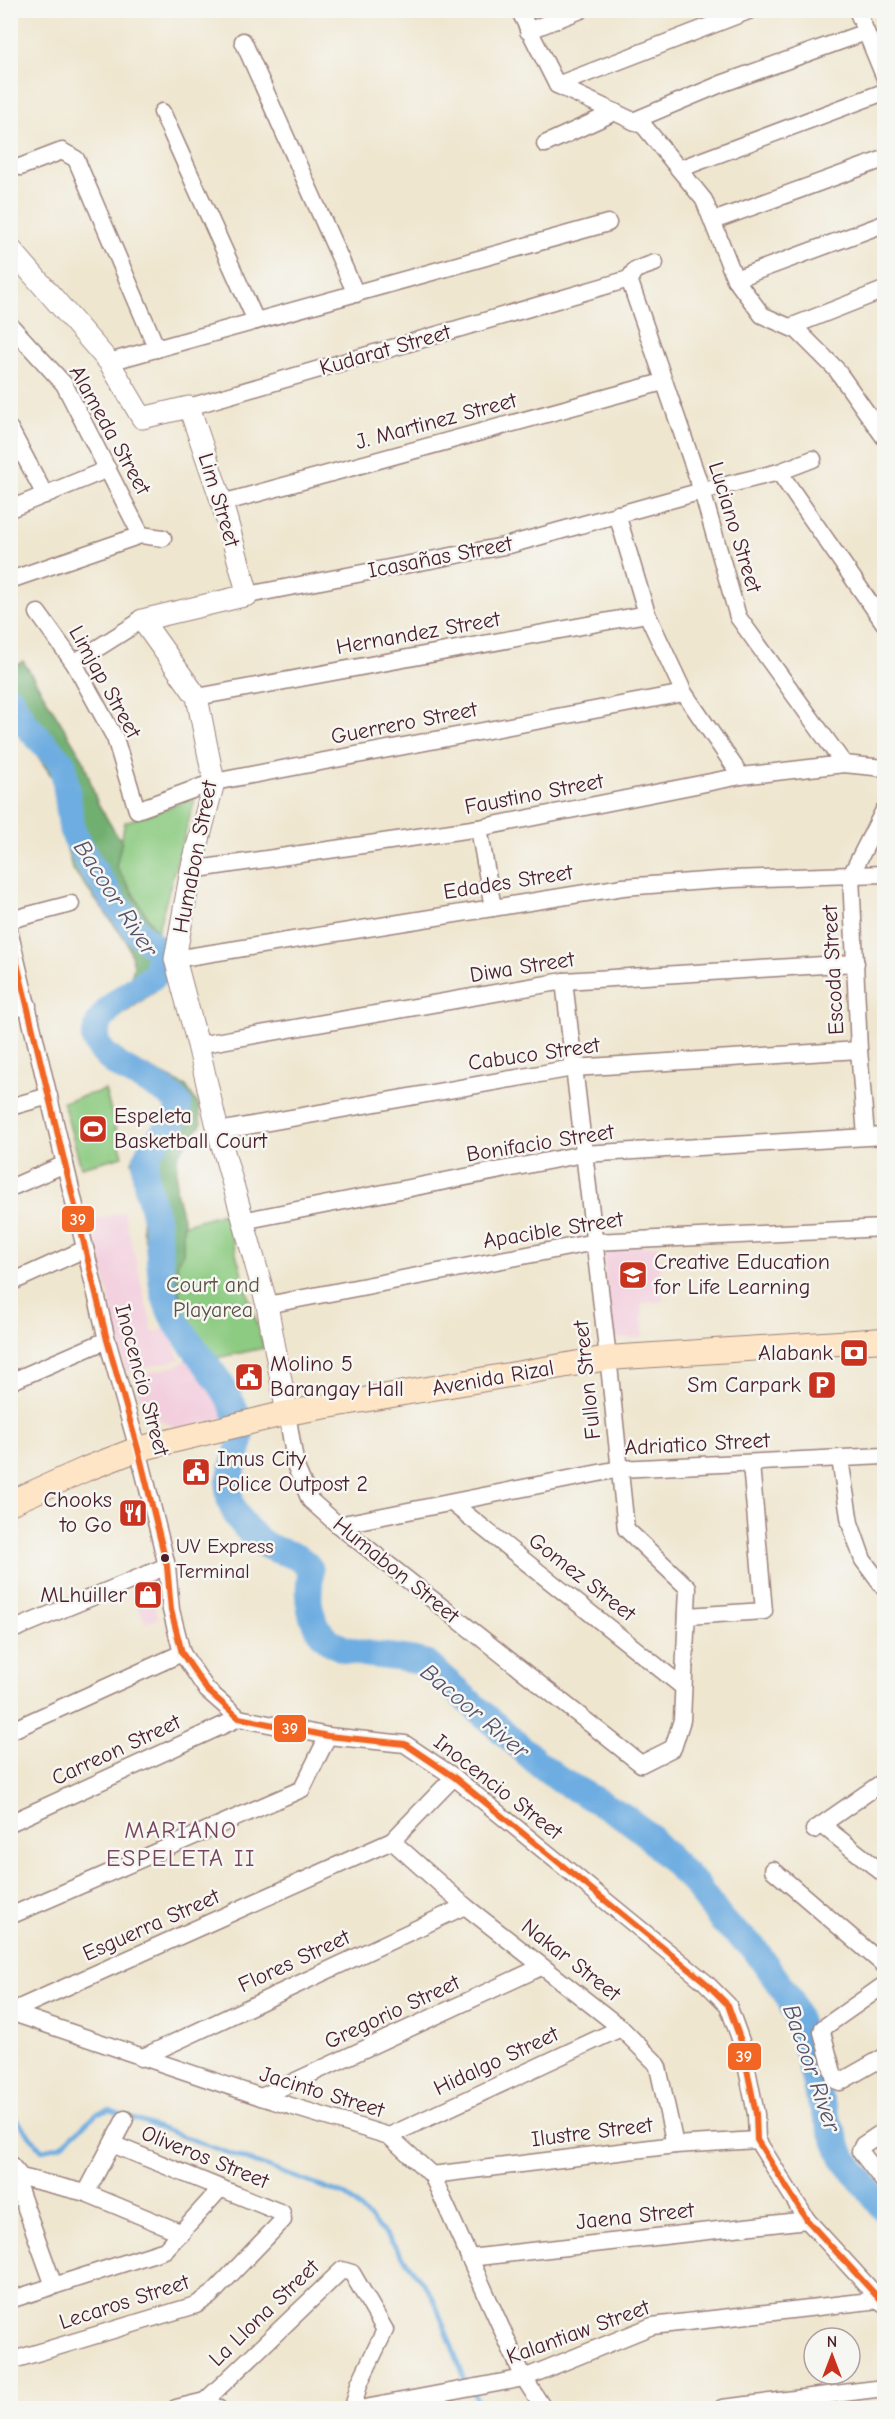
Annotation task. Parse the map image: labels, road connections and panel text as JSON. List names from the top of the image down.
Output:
{
  "streets": {
    "main road": ["Avenida Rizal"],
    "street": [
      "Kudarat Street",
      "J. Martinez Street",
      "Alameda Street",
      "Lim Street",
      "Luciano Street",
      "Icasañas Street",
      "Hernandez Street",
      "Limjap Street",
      "Guerrero Street",
      "Faustino Street",
      "Humabon Street",
      "Edades Street",
      "Diwa Street",
      "Escoda Street",
      "Cabuco Street",
      "Bonifacio Street",
      "Apacible Street",
      "Inocencio Street",
      "Fullon Street",
      "Adriatico Street",
      "Gomez Street",
      "Carreon Street",
      "Esguerra Street",
      "Nakar Street",
      "Flores Street",
      "Gregorio Street",
      "Hidalgo Street",
      "Jacinto Street",
      "Ilustre Street",
      "Oliveros Street",
      "Jaena Street",
      "Lecaros Street",
      "La Llona Street",
      "Kalantiaw Street"
    ]
  },
  "crossings": [
    ["Kudarat Street", "Lim Street"],
    ["Kudarat Street", "Luciano Street"],
    ["J. Martinez Street", "Lim Street"],
    ["J. Martinez Street", "Luciano Street"],
    ["Lim Street", "Icasañas Street"],
    ["Luciano Street", "Icasañas Street"],
    ["Luciano Street", "Faustino Street"],
    ["Icasañas Street", "Limjap Street"],
    ["Icasañas Street", "Humabon Street"],
    ["Hernandez Street", "Humabon Street"],
    ["Limjap Street", "Guerrero Street"],
    ["Guerrero Street", "Humabon Street"],
    ["Faustino Street", "Humabon Street"],
    ["Humabon Street", "Edades Street"],
    ["Humabon Street", "Diwa Street"],
    ["Humabon Street", "Cabuco Street"],
    ["Humabon Street", "Bonifacio Street"],
    ["Humabon Street", "Apacible Street"],
    ["Humabon Street", "Avenida Rizal"],
    ["Humabon Street", "Fullon Street"],
    ["Humabon Street", "Adriatico Street"],
    ["Edades Street", "Escoda Street"],
    ["Diwa Street", "Escoda Street"],
    ["Diwa Street", "Fullon Street"],
    ["Escoda Street", "Cabuco Street"],
    ["Escoda Street", "Bonifacio Street"],
    ["Cabuco Street", "Fullon Street"],
    ["Bonifacio Street", "Fullon Street"],
    ["Apacible Street", "Fullon Street"],
    ["Avenida Rizal", "Inocencio Street"],
    ["Avenida Rizal", "Fullon Street"],
    ["Inocencio Street", "Carreon Street"],
    ["Inocencio Street", "Esguerra Street"],
    ["Inocencio Street", "Ilustre Street"],
    ["Inocencio Street", "Jaena Street"],
    ["Inocencio Street", "Kalantiaw Street"],
    ["Fullon Street", "Adriatico Street"],
    ["Fullon Street", "Gomez Street"],
    ["Adriatico Street", "Gomez Street"],
    ["Esguerra Street", "Nakar Street"],
    ["Esguerra Street", "Jacinto Street"],
    ["Nakar Street", "Flores Street"],
    ["Nakar Street", "Gregorio Street"],
    ["Nakar Street", "Hidalgo Street"],
    ["Nakar Street", "Ilustre Street"],
    ["Flores Street", "Jacinto Street"],
    ["Gregorio Street", "Jacinto Street"],
    ["Hidalgo Street", "Jacinto Street"],
    ["Jacinto Street", "Ilustre Street"],
    ["Jacinto Street", "Jaena Street"],
    ["Jacinto Street", "Kalantiaw Street"],
    ["Oliveros Street", "Lecaros Street"]
  ],
  "districts": ["MARIANO ESPELETA II"],
  "water": ["Bacoor River"],
  "parks": ["Court and Playarea"],
  "places": {
    "sports": ["Espeleta Basketball Court"],
    "school or university": ["Creative Education for Life Learning"],
    "bank": ["Alabank"],
    "public building": ["Molino 5 Barangay Hall", "Imus City Police Outpost 2"],
    "parking": ["Sm Carpark"],
    "restaurant": ["Chooks to Go"],
    "other": ["UV Express Terminal"],
    "shop": ["MLhuiller"]
  },
  "lines": ["transit line 39"],
  "north": "top"
}
